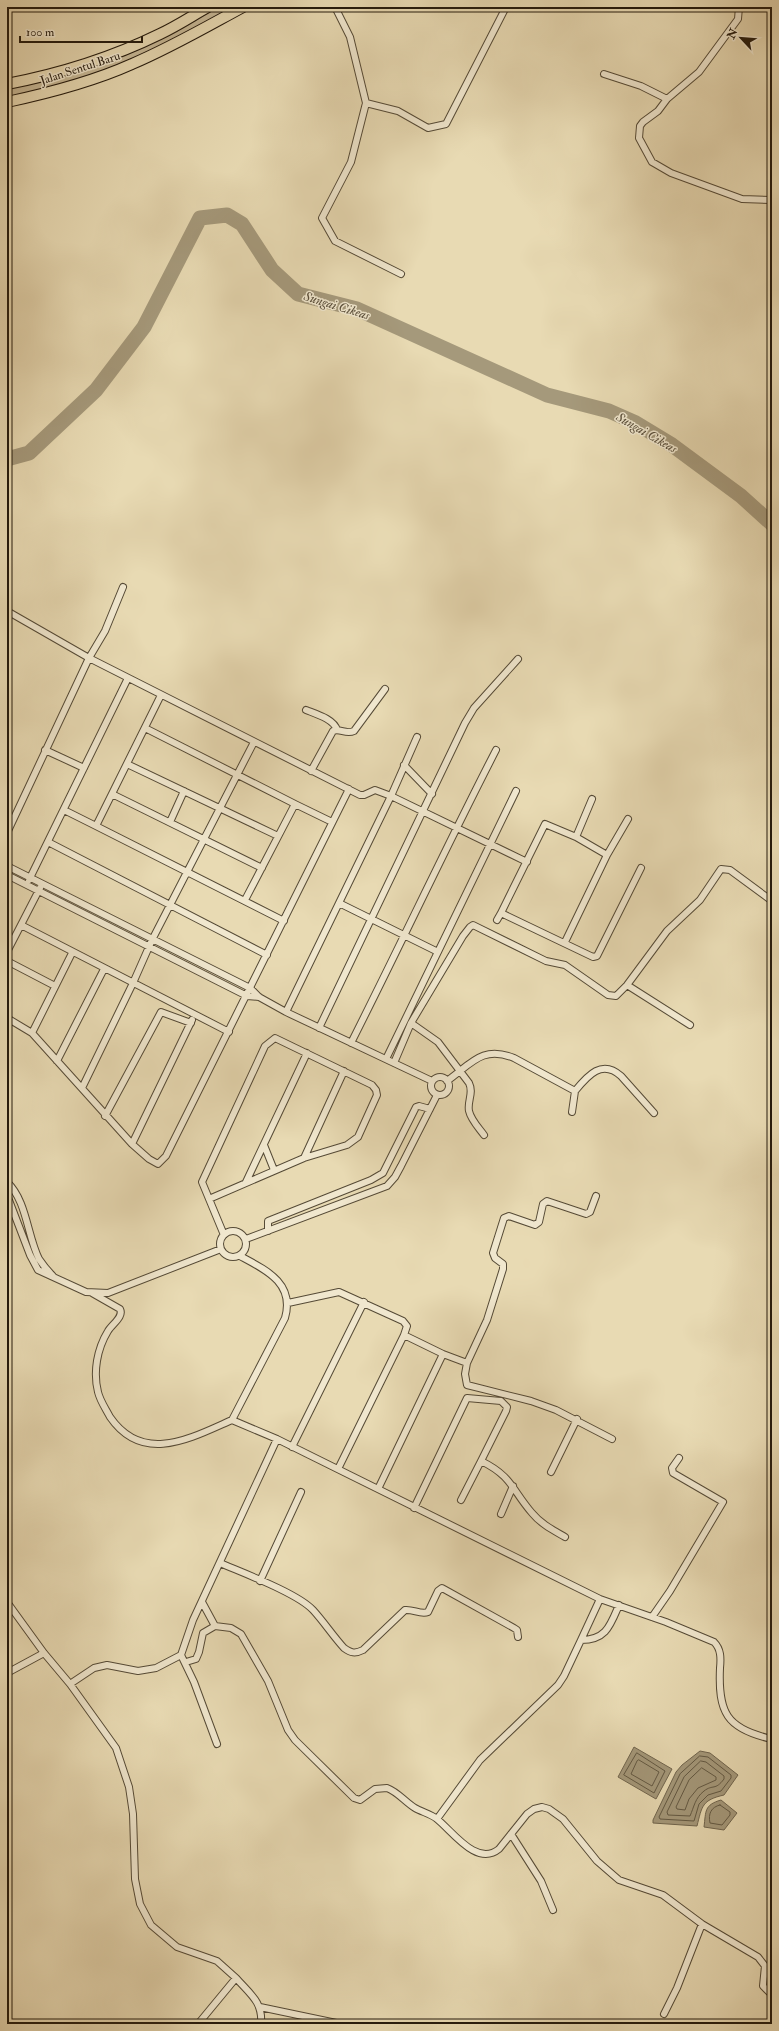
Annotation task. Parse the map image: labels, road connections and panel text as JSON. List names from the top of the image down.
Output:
{
  "streets": {
    "main road": ["Jalan Sentul Baru"]
  },
  "water": ["Sungai Cikeas"],
  "scale_bar": "100 m",
  "north": "top left"
}
